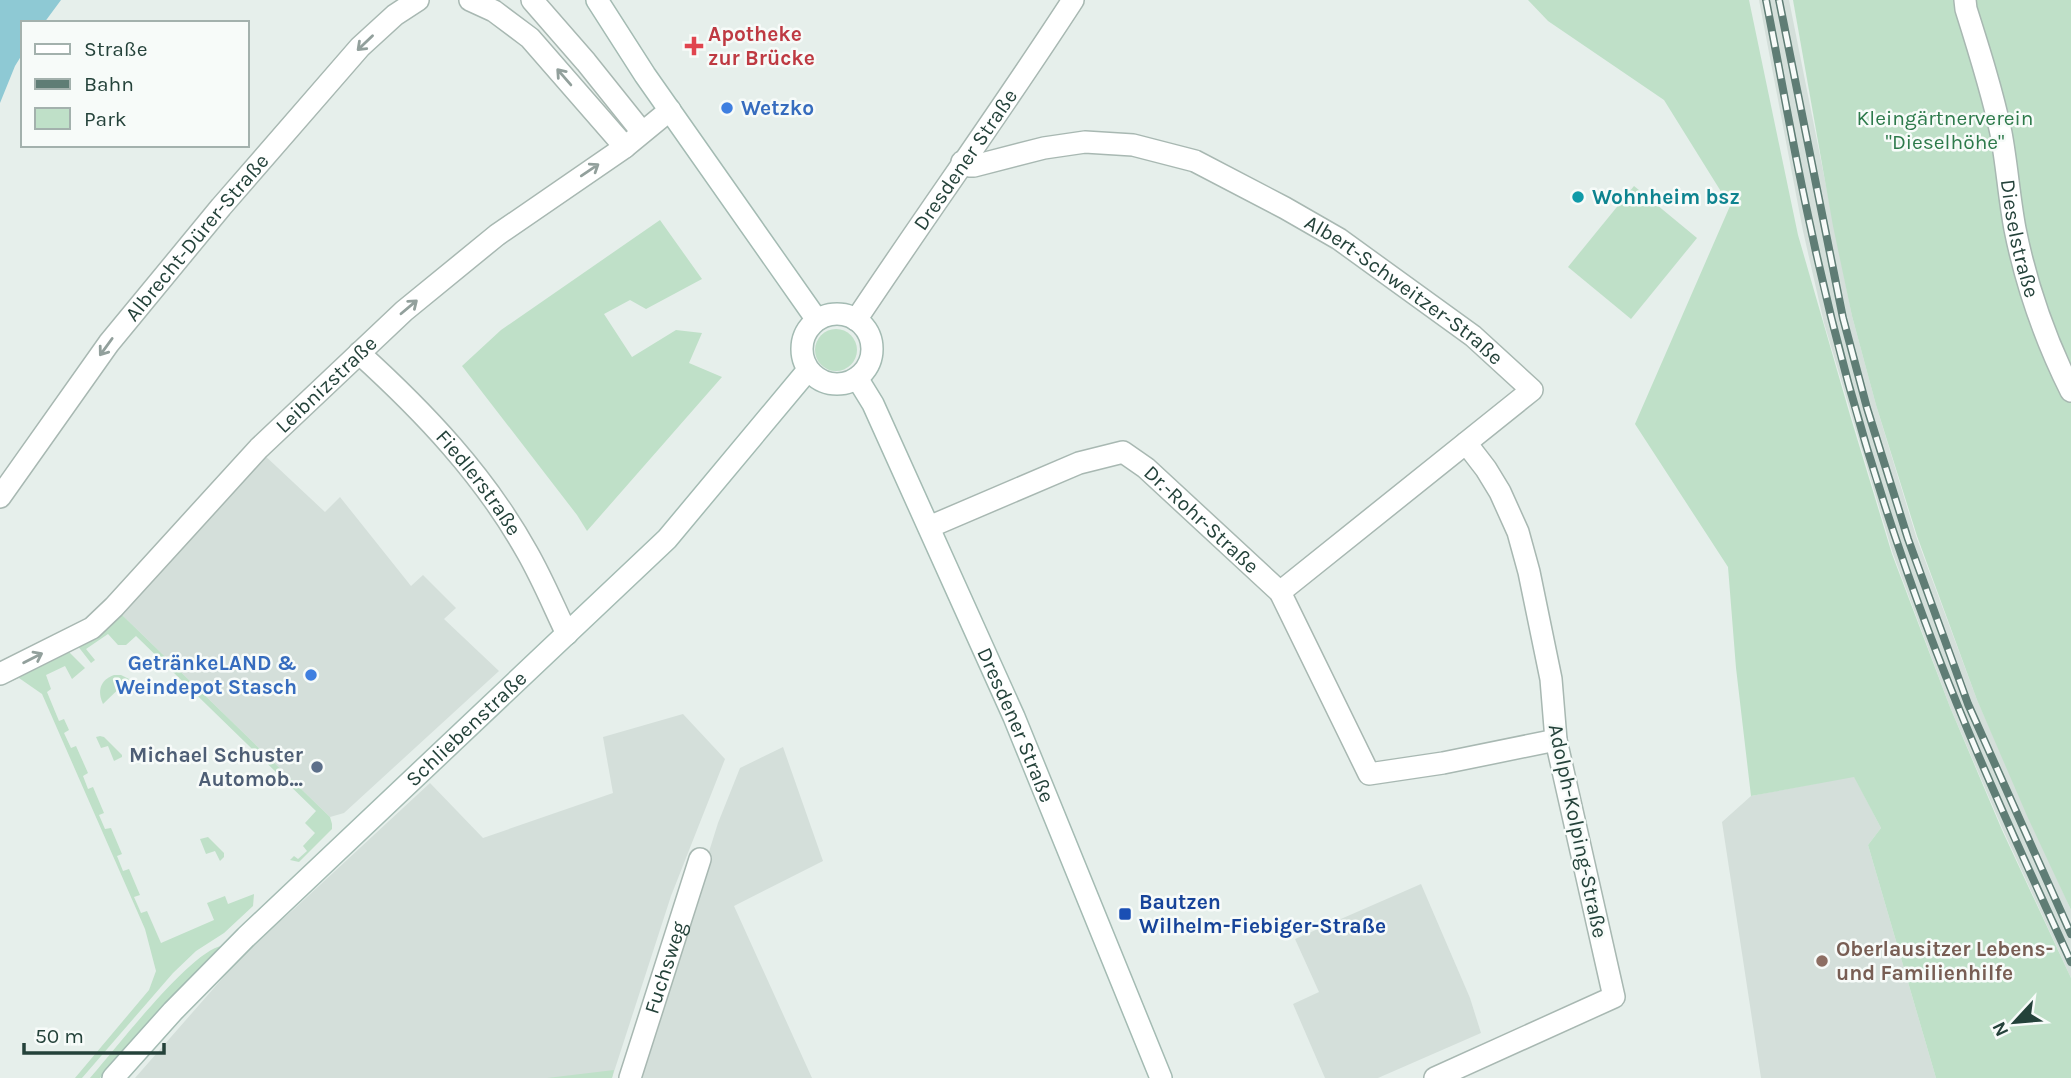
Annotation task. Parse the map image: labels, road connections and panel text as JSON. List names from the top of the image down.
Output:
{
  "streets": {
    "street": [
      "Dresdener Straße",
      "Albrecht-Dürer-Straße",
      "Dieselstraße",
      "Albert-Schweitzer-Straße",
      "Leibnizstraße",
      "Fiedlerstraße",
      "Dr.-Rohr-Straße",
      "Schliebenstraße",
      "Adolph-Kolping-Straße",
      "Fuchsweg"
    ]
  },
  "crossings": [
    ["Dresdener Straße", "Albert-Schweitzer-Straße"],
    ["Dresdener Straße", "Dr.-Rohr-Straße"],
    ["Dresdener Straße", "Schliebenstraße"],
    ["Albert-Schweitzer-Straße", "Dr.-Rohr-Straße"],
    ["Albert-Schweitzer-Straße", "Adolph-Kolping-Straße"],
    ["Leibnizstraße", "Fiedlerstraße"],
    ["Fiedlerstraße", "Schliebenstraße"],
    ["Dr.-Rohr-Straße", "Adolph-Kolping-Straße"]
  ],
  "one_way": ["Albrecht-Dürer-Straße", "Leibnizstraße"],
  "parks": ["Kleingärtnerverein \"Dieselhöhe\""],
  "places": {
    "health": ["Apotheke zur Brücke"],
    "other": [
      "Wetzko",
      "Wohnheim bsz",
      "GetränkeLAND & Weindepot Stasch",
      "Michael Schuster Automob...",
      "Oberlausitzer Lebens- und Familienhilfe"
    ],
    "transit": ["Bautzen Wilhelm-Fiebiger-Straße"]
  },
  "legend": ["Straße", "Bahn", "Park"],
  "scale_bar": "50 m",
  "north": "bottom left"
}
